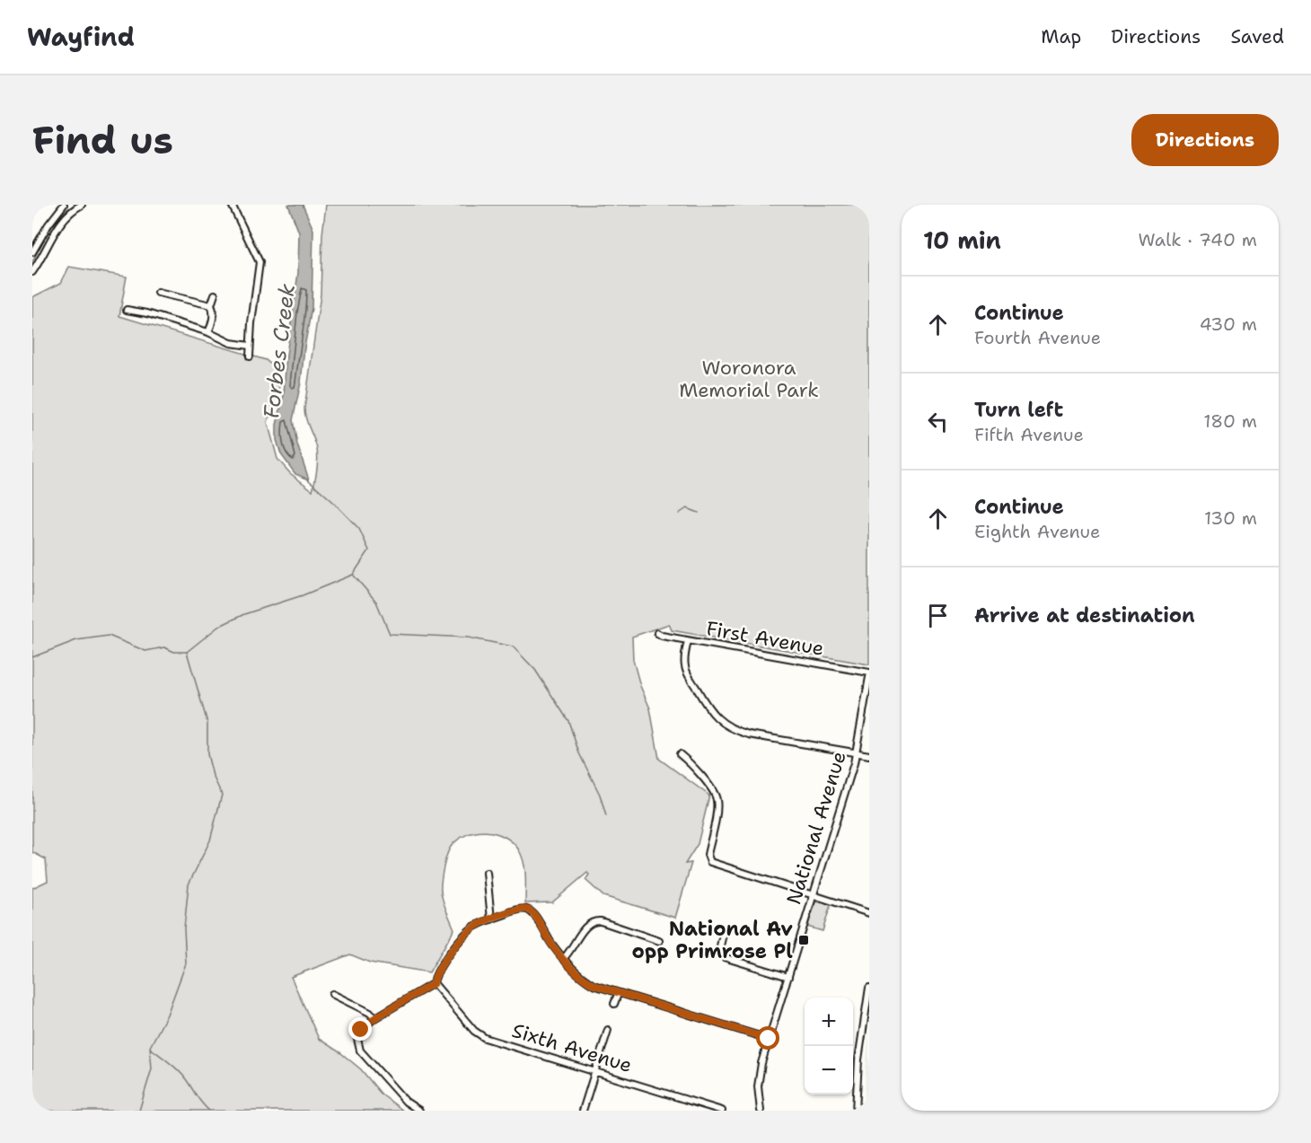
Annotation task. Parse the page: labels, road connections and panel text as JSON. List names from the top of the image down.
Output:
{
  "streets": {
    "street": ["First Avenue", "National Avenue", "Sixth Avenue"]
  },
  "crossings": [
    ["First Avenue", "National Avenue"]
  ],
  "water": ["Forbes Creek"],
  "parks": ["Woronora Memorial Park"],
  "places": {
    "transit": ["National Av opp Primrose Pl"]
  },
  "page": {
    "header": "Wayfind",
    "nav": ["Map", "Directions", "Saved"],
    "buttons": "Directions",
    "title": "Find us",
    "heading": ["10 min", "Walk · 740 m"],
    "list": [
      ["Continue", "Fourth Avenue", "430 m"],
      ["Turn left", "Fifth Avenue", "180 m"],
      ["Continue", "Eighth Avenue", "130 m"],
      "Arrive at destination"
    ],
    "map_buttons": ["+", "−"]
  }
}
